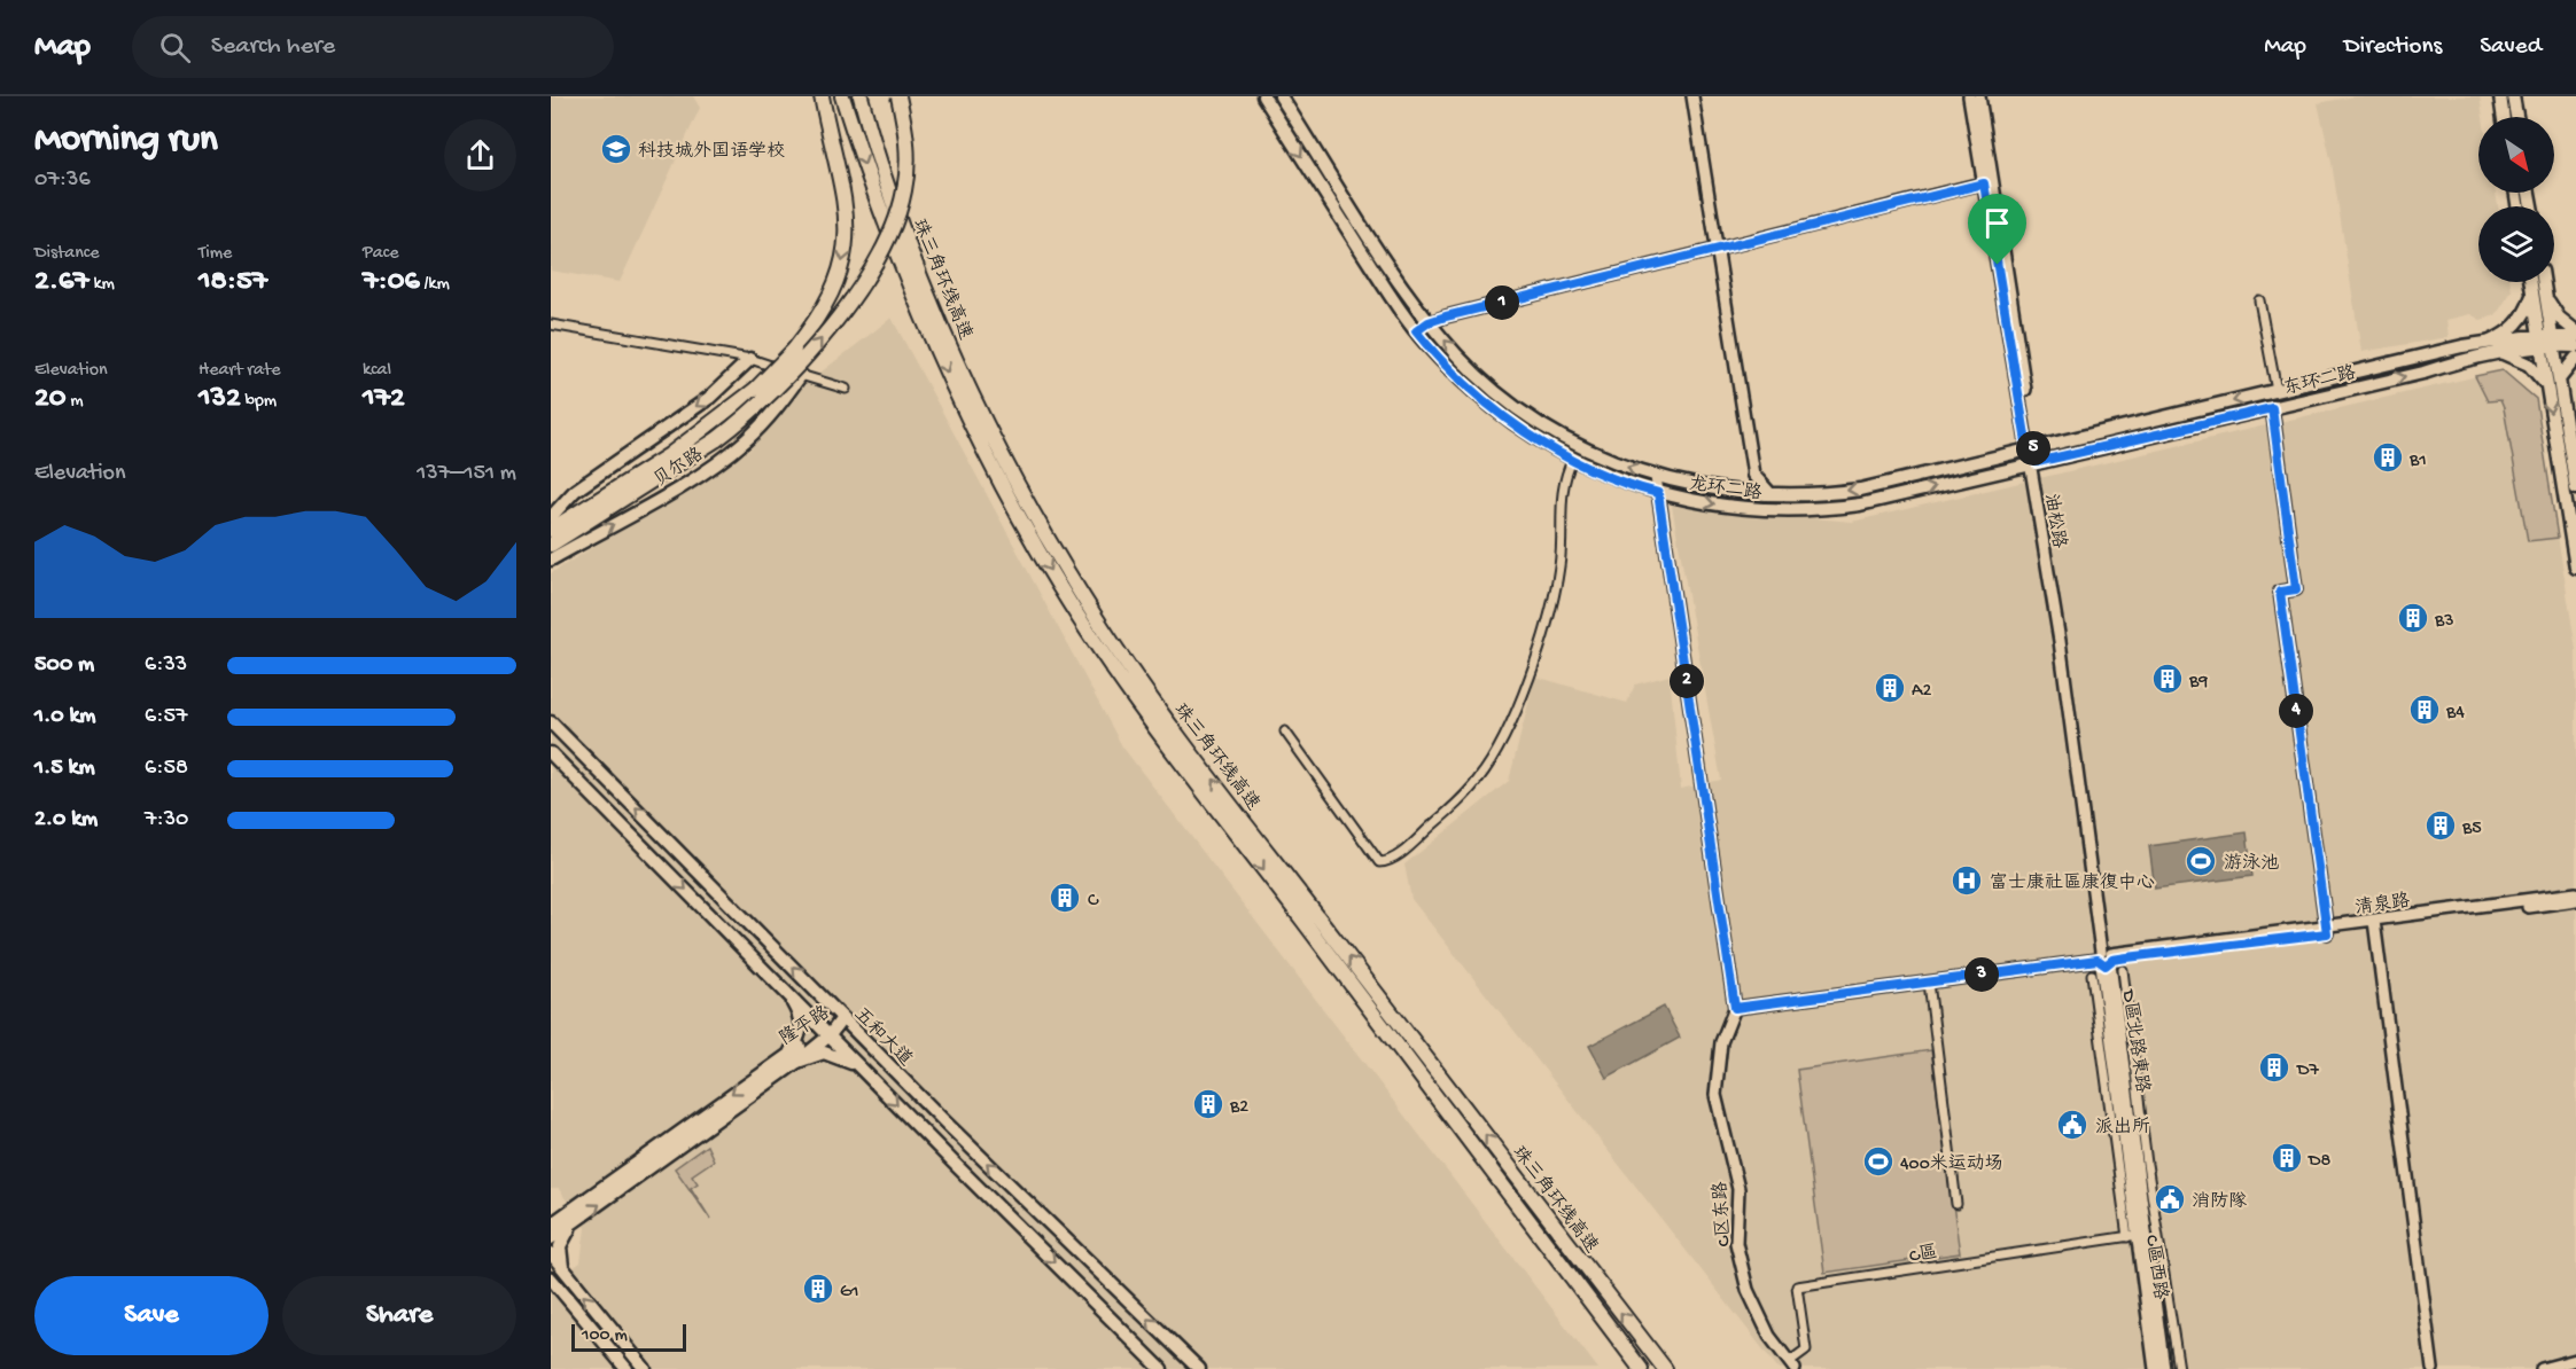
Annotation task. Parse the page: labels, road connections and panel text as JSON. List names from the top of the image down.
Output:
{
  "streets": {
    "highway": ["珠三角环线高速"],
    "main road": [
      "东环二路",
      "贝尔路",
      "龙环二路",
      "隆平路",
      "五和大道"
    ],
    "street": [
      "油松路",
      "清泉路",
      "D區北路東路",
      "C区东路",
      "C區",
      "C區西路"
    ]
  },
  "crossings": [
    ["东环二路", "龙环二路"],
    ["东环二路", "油松路"],
    ["龙环二路", "油松路"],
    ["油松路", "清泉路"],
    ["油松路", "D區北路東路"],
    ["油松路", "C區西路"],
    ["清泉路", "D區北路東路"],
    ["清泉路", "C区东路"],
    ["清泉路", "C區西路"],
    ["隆平路", "五和大道"],
    ["D區北路東路", "C區西路"],
    ["C区东路", "C區"],
    ["C區", "C區西路"]
  ],
  "places": {
    "school or university": ["科技城外国语学校"],
    "building": [
      "B1",
      "B3",
      "B9",
      "A2",
      "B4",
      "B5",
      "C",
      "D7",
      "B2",
      "D8",
      "G1"
    ],
    "sports": ["游泳池", "400米运动场"],
    "hospital": ["富士康社區康復中心"],
    "public building": ["派出所", "消防隊"]
  },
  "scale_bar": "100 m",
  "north": "bottom right",
  "page": {
    "header": "Map",
    "search": "Search here",
    "nav": ["Map", "Directions", "Saved"],
    "heading": ["Morning run", "07:36"],
    "stats": [
      ["Distance", "2.67 km"],
      ["Time", "18:57"],
      ["Pace", "7:06 /km"],
      ["Elevation", "20 m"],
      ["Heart rate", "132 bpm"],
      ["kcal", "172"]
    ],
    "pins": [
      "1",
      "5",
      "2",
      "4",
      "3"
    ],
    "chart": ["Elevation", "137–151 m"],
    "list": [
      {
        "name": "500 m",
        "note": "6:33"
      },
      {
        "name": "1.0 km",
        "note": "6:57"
      },
      {
        "name": "1.5 km",
        "note": "6:58"
      },
      {
        "name": "2.0 km",
        "note": "7:30"
      }
    ],
    "buttons": ["Save", "Share"],
    "scale": "100 m"
  }
}
